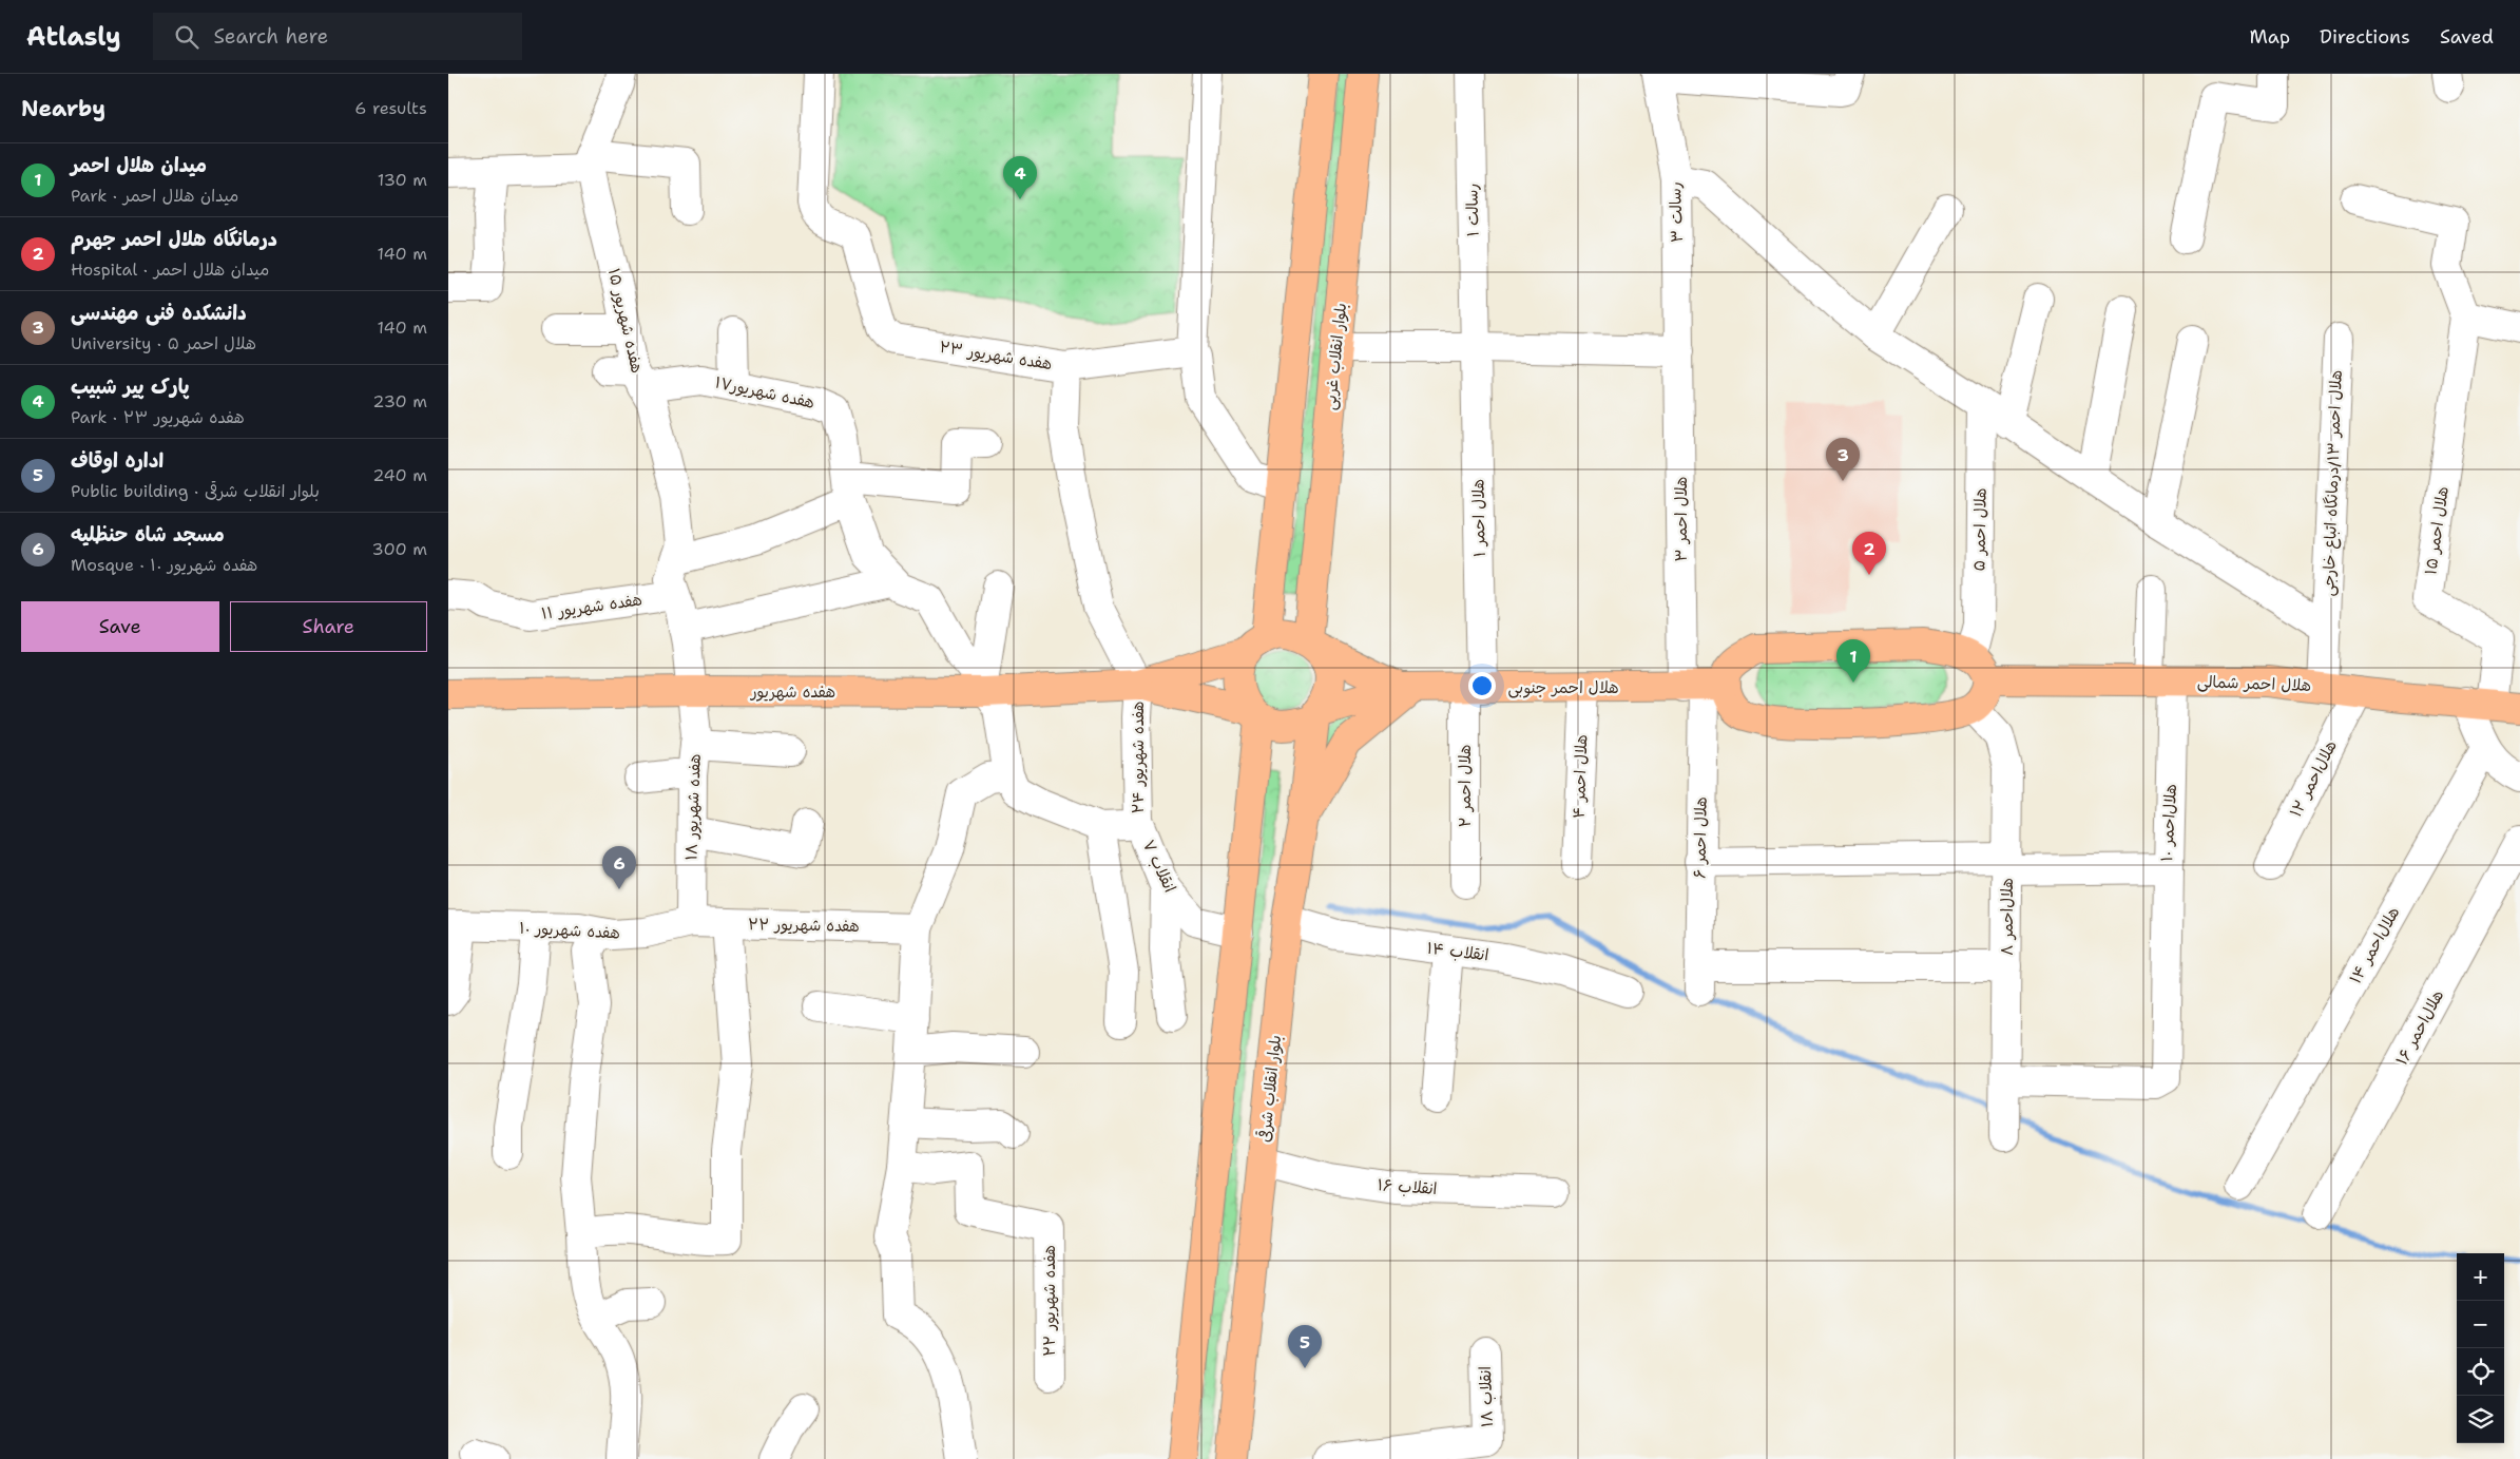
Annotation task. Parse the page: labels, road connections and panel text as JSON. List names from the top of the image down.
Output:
{
  "streets": {
    "main road": [
      "بلوار انقلاب غربی",
      "هلال احمر شمالی",
      "هلال احمر جنوبی",
      "هفده شهریور",
      "بلوار انقلاب شرقی"
    ],
    "street": [
      "رسالت ۱",
      "رسالت ۳",
      "هفده شهریور ۱۵",
      "هفده شهریور ۲۳",
      "هفده شهریور۱۷",
      "هلال احمر ۱۳/درمانگاه اتباع خارجی",
      "هلال احمر ۱",
      "هلال احمر ۳",
      "هلال احمر ۵",
      "هلال احمر ۱۵",
      "هفده شهریور ۱۱",
      "هفده شهریور ۲۴",
      "هلال احمر ۴",
      "هلال‌احمر ۱۲",
      "هلال احمر ۲",
      "هفده شهریور ۱۸",
      "هلال‌احمر ۱۰",
      "هلال احمر ۶",
      "انقلاب ۷",
      "هلال‌احمر ۸",
      "هفده شهریور ۲۲",
      "هفده شهریور ۱۰",
      "هلال‌احمر ۱۴",
      "انقلاب ۱۴",
      "هلال‌احمر ۱۶",
      "انقلاب ۱۶",
      "انقلاب ۱۸"
    ]
  },
  "crossings": [
    ["رسالت ۱", "هلال احمر ۱"],
    ["رسالت ۳", "هلال احمر ۳"],
    ["هفده شهریور ۱۵", "هفده شهریور۱۷"],
    ["هفده شهریور ۱۵", "هفده شهریور ۱۱"],
    ["هفده شهریور ۱۵", "هفده شهریور"],
    ["هفده شهریور ۱۵", "هفده شهریور ۱۸"],
    ["هفده شهریور ۲۳", "هفده شهریور"],
    ["هفده شهریور ۲۳", "هفده شهریور ۲۴"],
    ["بلوار انقلاب غربی", "هلال احمر جنوبی"],
    ["بلوار انقلاب غربی", "هفده شهریور"],
    ["بلوار انقلاب غربی", "بلوار انقلاب شرقی"],
    ["هفده شهریور۱۷", "هفده شهریور"],
    ["هلال احمر ۱۳/درمانگاه اتباع خارجی", "هلال احمر شمالی"],
    ["هلال احمر ۱", "هلال احمر جنوبی"],
    ["هلال احمر ۱", "هلال احمر ۲"],
    ["هلال احمر ۳", "هلال احمر جنوبی"],
    ["هلال احمر ۳", "هلال احمر ۶"],
    ["هلال احمر ۱۵", "هلال احمر شمالی"],
    ["هلال احمر شمالی", "هلال‌احمر ۱۲"],
    ["هلال احمر شمالی", "هلال‌احمر ۱۰"],
    ["هلال احمر جنوبی", "هفده شهریور"],
    ["هلال احمر جنوبی", "هلال احمر ۴"],
    ["هلال احمر جنوبی", "هلال احمر ۲"],
    ["هلال احمر جنوبی", "هلال احمر ۶"],
    ["هلال احمر جنوبی", "بلوار انقلاب شرقی"],
    ["هفده شهریور", "هفده شهریور ۲۴"],
    ["هفده شهریور", "هفده شهریور ۱۸"],
    ["هفده شهریور", "بلوار انقلاب شرقی"],
    ["هفده شهریور ۲۴", "انقلاب ۷"],
    ["هفده شهریور ۱۸", "هفده شهریور ۲۲"],
    ["هفده شهریور ۱۸", "هفده شهریور ۱۰"],
    ["هلال‌احمر ۱۰", "هلال احمر ۶"],
    ["هلال‌احمر ۱۰", "هلال‌احمر ۸"],
    ["هلال احمر ۶", "هلال‌احمر ۸"],
    ["هفده شهریور ۲۲", "هفده شهریور ۱۰"],
    ["انقلاب ۱۴", "بلوار انقلاب شرقی"],
    ["بلوار انقلاب شرقی", "انقلاب ۱۶"]
  ],
  "page": {
    "header": "Atlasly",
    "search": "Search here",
    "nav": ["Map", "Directions", "Saved"],
    "heading": ["Nearby", "6 results"],
    "list": [
      {
        "mark": "1",
        "name": "میدان هلال احمر",
        "note": "Park · میدان هلال احمر",
        "value": "130 m"
      },
      {
        "mark": "2",
        "name": "درمانگاه هلال احمر جهرم",
        "note": "Hospital · میدان هلال احمر",
        "value": "140 m"
      },
      {
        "mark": "3",
        "name": "دانشکده فنی مهندسی",
        "note": "University · هلال احمر ۵",
        "value": "140 m"
      },
      {
        "mark": "4",
        "name": "پارک پیر شبیب",
        "note": "Park · هفده شهریور ۲۳",
        "value": "230 m"
      },
      {
        "mark": "5",
        "name": "اداره اوقاف",
        "note": "Public building · بلوار انقلاب شرقی",
        "value": "240 m"
      },
      {
        "mark": "6",
        "name": "مسجد شاه حنظلیه",
        "note": "Mosque · هفده شهریور ۱۰",
        "value": "300 m"
      }
    ],
    "pins": [
      "4",
      "3",
      "2",
      "1",
      "6",
      "5"
    ],
    "buttons": ["Save", "Share"],
    "map_buttons": ["+", "−"]
  }
}
